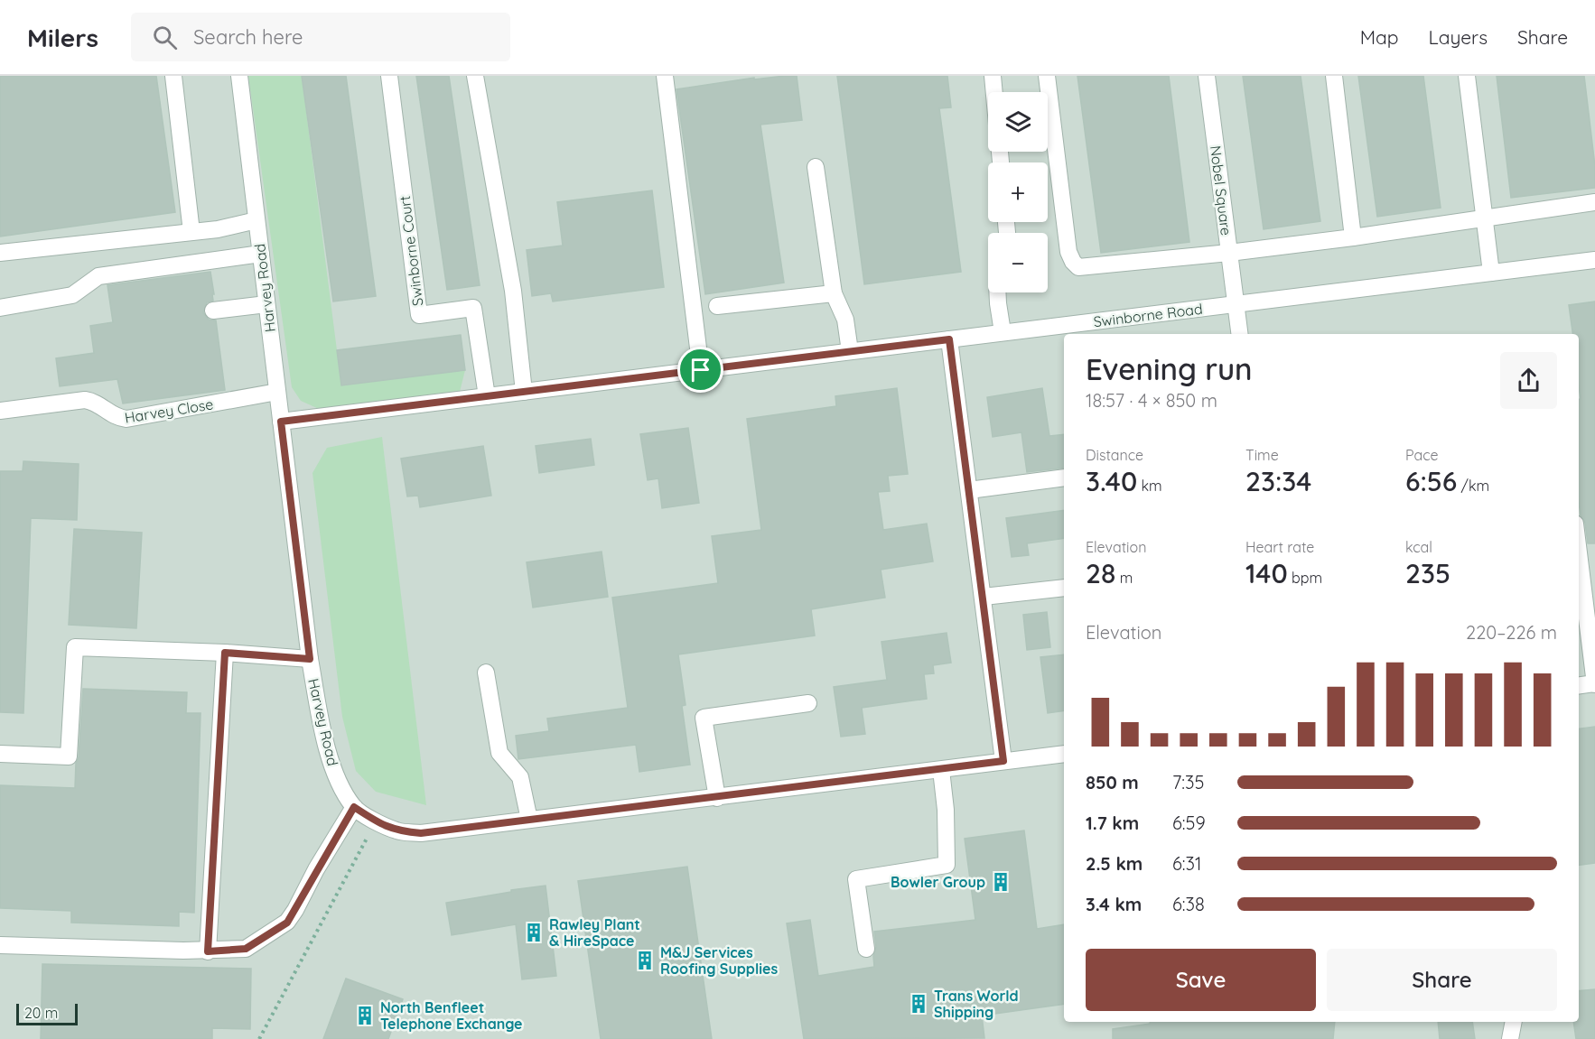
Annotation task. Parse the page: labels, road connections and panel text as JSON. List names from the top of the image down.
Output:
{
  "streets": {
    "street": [
      "Nobel Square",
      "Swinborne Court",
      "Harvey Road",
      "Swinborne Road",
      "Harvey Close"
    ]
  },
  "crossings": [
    ["Nobel Square", "Swinborne Road"],
    ["Swinborne Court", "Swinborne Road"],
    ["Harvey Road", "Swinborne Road"],
    ["Harvey Road", "Harvey Close"]
  ],
  "places": {
    "building": [
      "Bowler Group",
      "Rawley Plant & HireSpace",
      "M&J Services Roofing Supplies",
      "Trans World Shipping",
      "North Benfleet Telephone Exchange"
    ]
  },
  "scale_bar": "20 m",
  "page": {
    "header": "Milers",
    "search": "Search here",
    "nav": ["Map", "Layers", "Share"],
    "map_buttons": ["+", "−"],
    "heading": ["Evening run", "18:57 · 4 × 850 m"],
    "stats": [
      ["Distance", "3.40 km"],
      ["Time", "23:34"],
      ["Pace", "6:56 /km"],
      ["Elevation", "28 m"],
      ["Heart rate", "140 bpm"],
      ["kcal", "235"]
    ],
    "chart": ["Elevation", "220–226 m"],
    "list": [
      {
        "name": "850 m",
        "note": "7:35"
      },
      {
        "name": "1.7 km",
        "note": "6:59"
      },
      {
        "name": "2.5 km",
        "note": "6:31"
      },
      {
        "name": "3.4 km",
        "note": "6:38"
      }
    ],
    "buttons": ["Save", "Share"],
    "scale": "20 m"
  }
}
